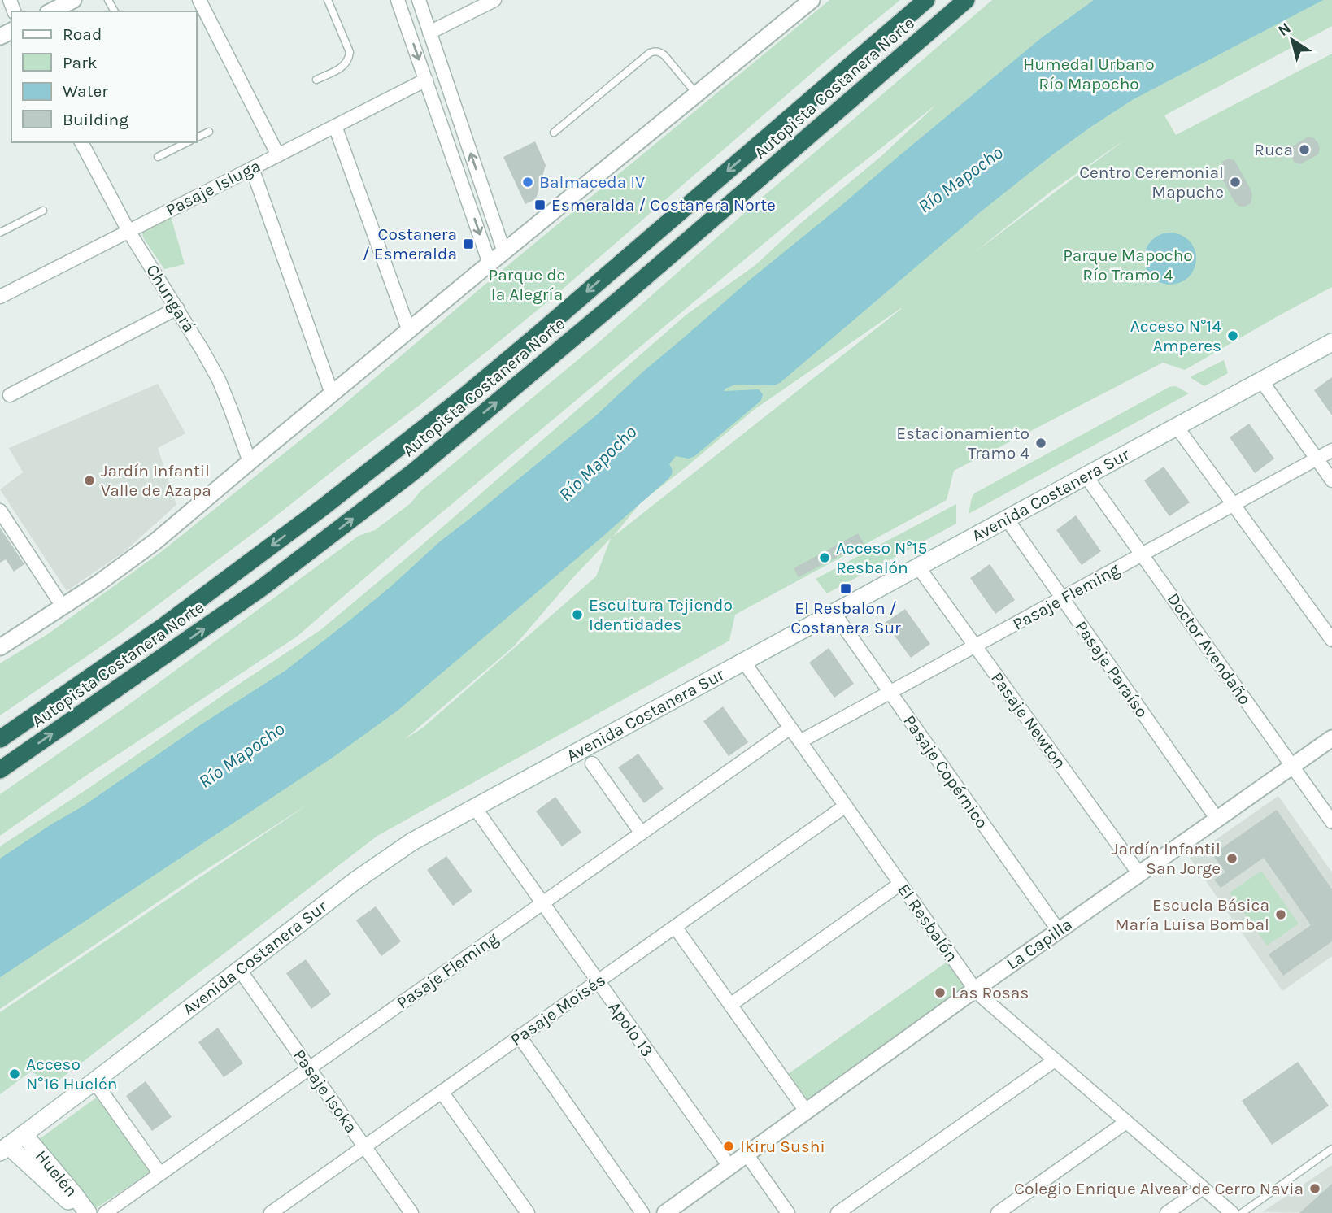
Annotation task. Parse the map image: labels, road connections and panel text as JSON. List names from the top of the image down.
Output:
{
  "streets": {
    "highway": ["Autopista Costanera Norte"],
    "main road": ["Avenida Costanera Sur", "Huelén"],
    "street": [
      "Pasaje Isluga",
      "Chungará",
      "Pasaje Fleming",
      "Doctor Avendaño",
      "Pasaje Paraíso",
      "Pasaje Newton",
      "Pasaje Copérnico",
      "El Resbalón",
      "La Capilla",
      "Pasaje Moisés",
      "Apolo 13",
      "Pasaje Isoka"
    ]
  },
  "crossings": [
    ["Pasaje Isluga", "Chungará"],
    ["Avenida Costanera Sur", "Doctor Avendaño"],
    ["Avenida Costanera Sur", "Pasaje Paraíso"],
    ["Avenida Costanera Sur", "Pasaje Newton"],
    ["Avenida Costanera Sur", "Pasaje Copérnico"],
    ["Avenida Costanera Sur", "El Resbalón"],
    ["Avenida Costanera Sur", "Apolo 13"],
    ["Avenida Costanera Sur", "Pasaje Isoka"],
    ["Avenida Costanera Sur", "Huelén"],
    ["Pasaje Fleming", "Doctor Avendaño"],
    ["Pasaje Fleming", "Pasaje Paraíso"],
    ["Pasaje Fleming", "Pasaje Newton"],
    ["Pasaje Fleming", "Pasaje Copérnico"],
    ["Pasaje Fleming", "El Resbalón"],
    ["Pasaje Fleming", "Apolo 13"],
    ["Pasaje Fleming", "Pasaje Isoka"],
    ["Doctor Avendaño", "La Capilla"],
    ["Pasaje Paraíso", "La Capilla"],
    ["Pasaje Newton", "La Capilla"],
    ["Pasaje Copérnico", "La Capilla"],
    ["El Resbalón", "La Capilla"],
    ["El Resbalón", "Pasaje Moisés"],
    ["La Capilla", "Apolo 13"],
    ["Pasaje Moisés", "Apolo 13"],
    ["Pasaje Moisés", "Pasaje Isoka"]
  ],
  "water": ["Río Mapocho"],
  "parks": ["Humedal Urbano Río Mapocho", "Parque Mapocho Río Tramo 4", "Parque de la Alegría"],
  "places": {
    "other": [
      "Ruca",
      "Balmaceda IV",
      "Centro Ceremonial Mapuche",
      "Acceso N°14 Amperes",
      "Estacionamiento Tramo 4",
      "Jardín Infantil Valle de Azapa",
      "Acceso N°15 Resbalón",
      "Escultura Tejiendo Identidades",
      "Jardín Infantil San Jorge",
      "Escuela Básica María Luisa Bombal",
      "Las Rosas",
      "Acceso N°16 Huelén",
      "Ikiru Sushi",
      "Colegio Enrique Alvear de Cerro Navia"
    ],
    "transit": ["Esmeralda / Costanera Norte", "Costanera / Esmeralda", "El Resbalon / Costanera Sur"]
  },
  "legend": [
    "Road",
    "Park",
    "Water",
    "Building"
  ],
  "north": "top left"
}
